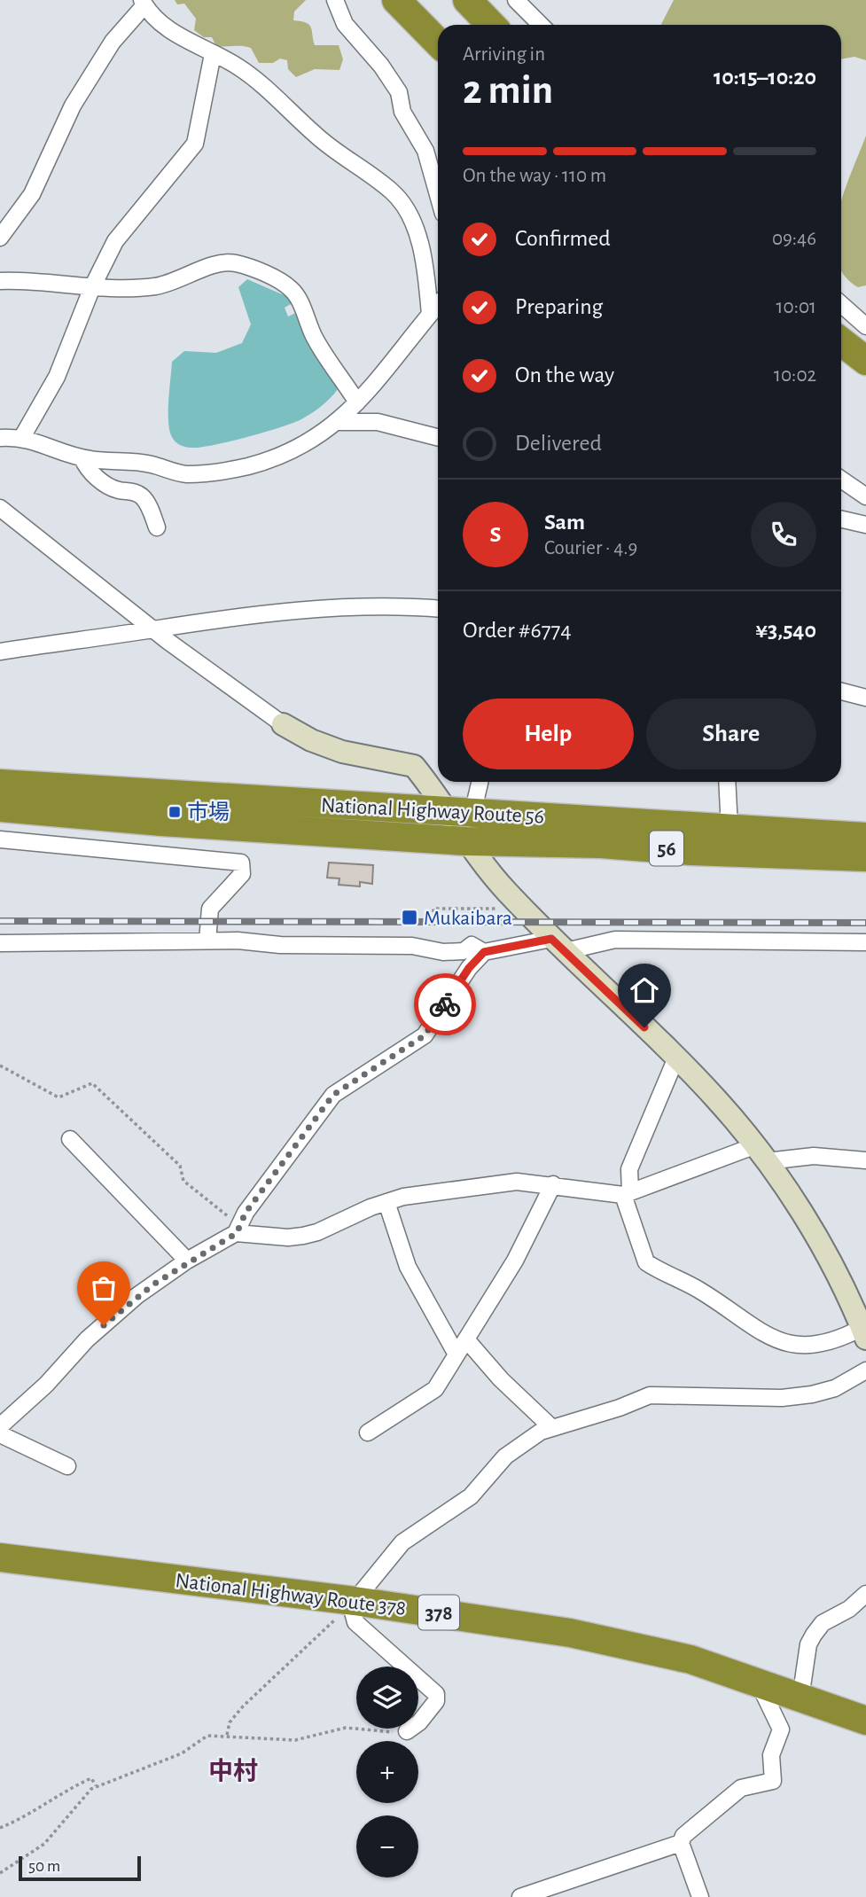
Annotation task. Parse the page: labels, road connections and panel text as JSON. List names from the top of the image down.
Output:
{
  "streets": {
    "highway": [
      "National Highway Route 56",
      "56",
      "National Highway Route 378",
      "378"
    ]
  },
  "districts": ["中村"],
  "places": {
    "transit": ["市場", "Mukaibara"]
  },
  "scale_bar": "50 m",
  "page": {
    "heading": ["2 min", "Arriving in", "10:15–10:20"],
    "panel": [
      "Sam",
      "Courier · 4.9",
      "Order #6774",
      "¥3,540"
    ],
    "bar": "On the way · 110 m",
    "list": [
      ["Confirmed", "09:46"],
      ["Preparing", "10:01"],
      ["On the way", "10:02"],
      "Delivered"
    ],
    "round": "S",
    "buttons": ["Help", "Share"],
    "map_buttons": ["+", "−"],
    "scale": "50 m"
  }
}
